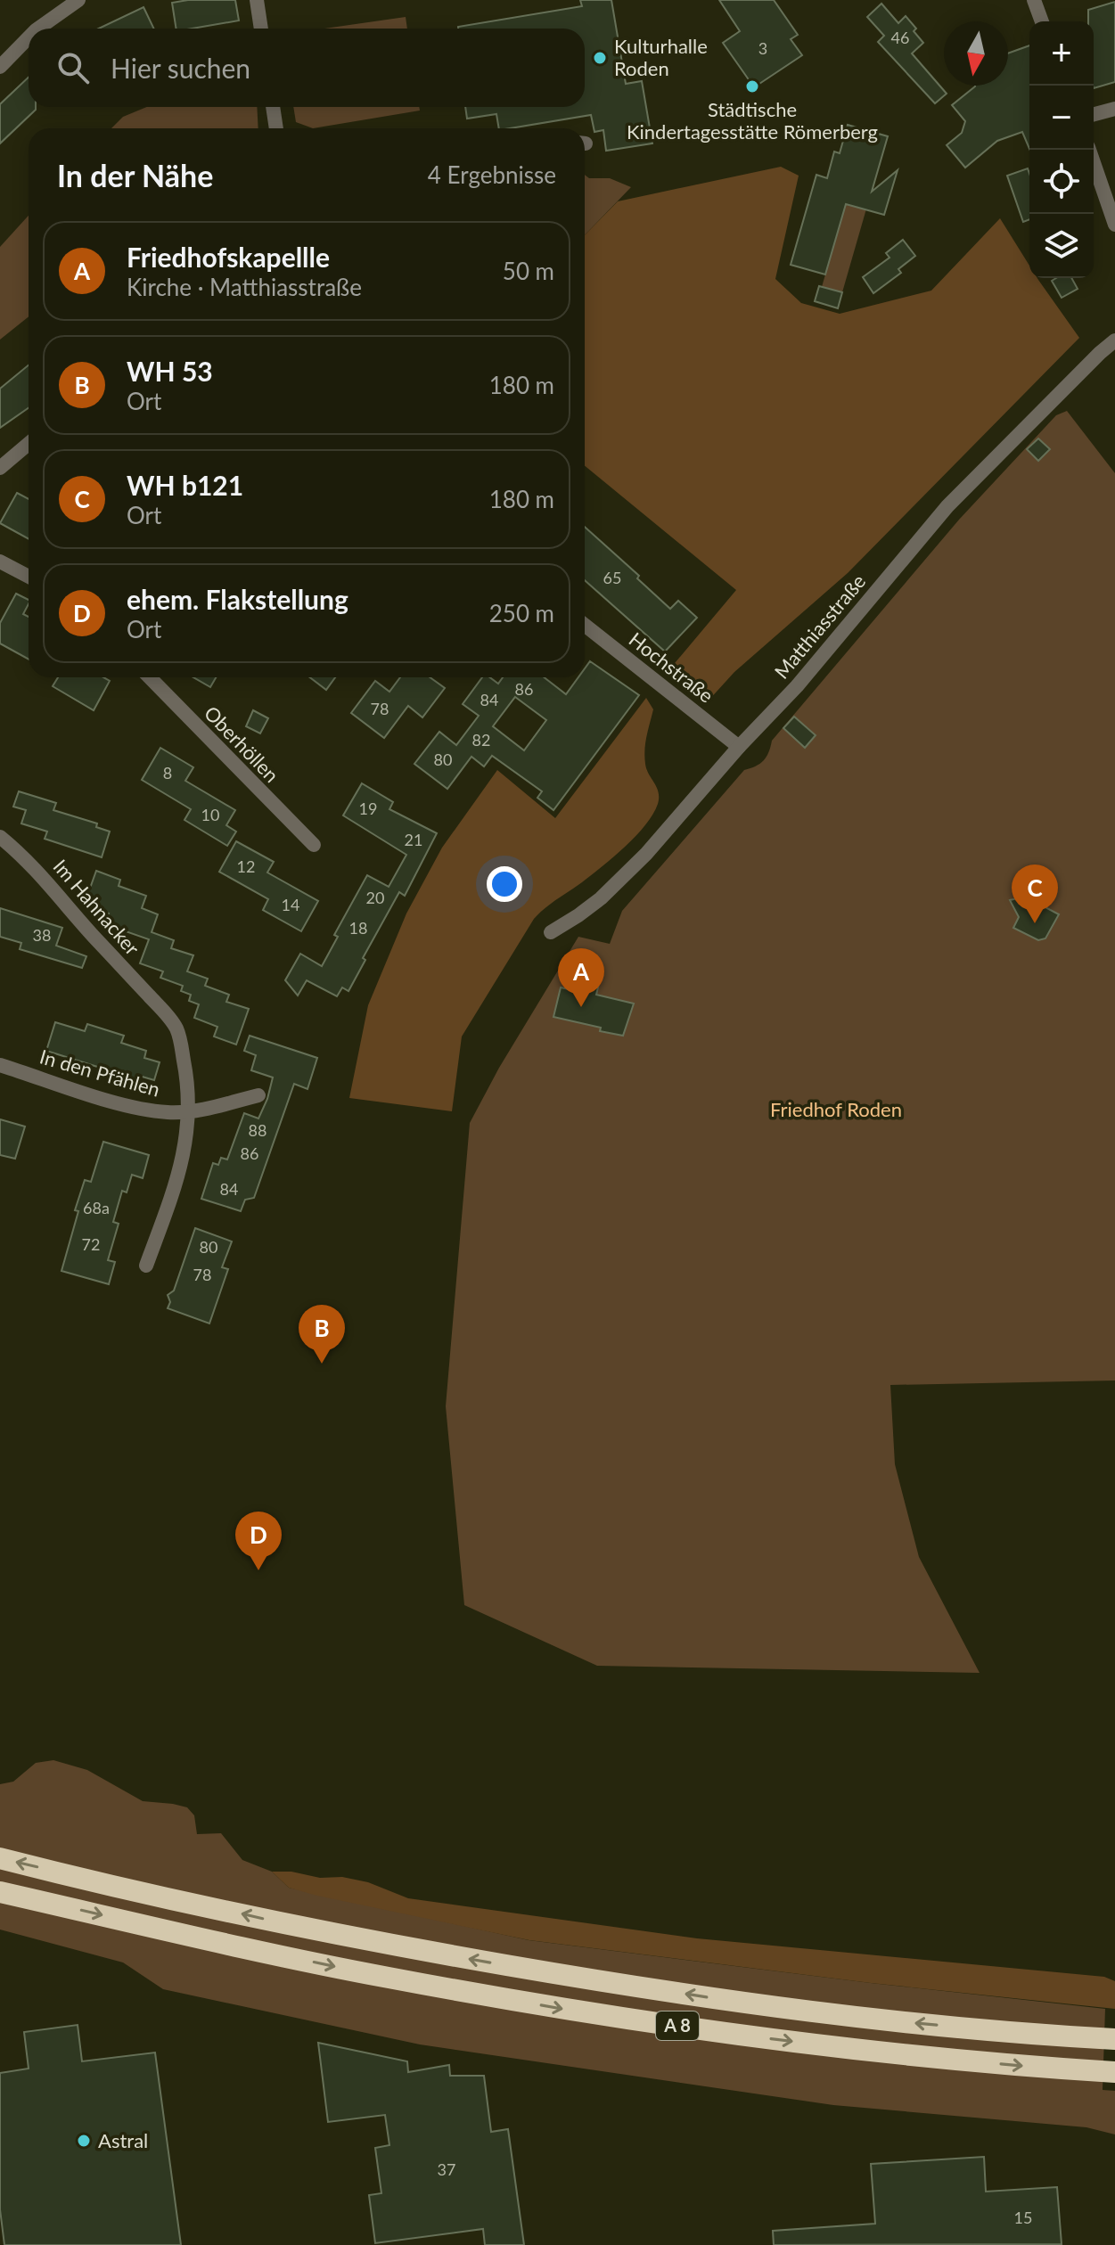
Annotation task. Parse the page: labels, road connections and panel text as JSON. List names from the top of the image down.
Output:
{
  "streets": {
    "highway": ["A 8"],
    "street": [
      "Matthiasstraße",
      "Hochstraße",
      "Oberhöllen",
      "Im Hahnacker",
      "In den Pfählen"
    ]
  },
  "crossings": [
    ["Matthiasstraße", "Hochstraße"],
    ["Im Hahnacker", "In den Pfählen"]
  ],
  "parks": ["Friedhof Roden"],
  "places": ["Kulturhalle Roden", "Städtische Kindertagesstätte Römerberg", "Astral"],
  "house_numbers": [
    "46",
    "3",
    "65",
    "86",
    "84",
    "78",
    "82",
    "80",
    "8",
    "19",
    "10",
    "21",
    "12",
    "20",
    "14",
    "18",
    "38",
    "88",
    "86",
    "84",
    "68a",
    "72",
    "80",
    "78",
    "37",
    "15"
  ],
  "north": "bottom",
  "page": {
    "map_buttons": ["+", "−"],
    "search": "Hier suchen",
    "heading": ["In der Nähe", "4 Ergebnisse"],
    "list": [
      {
        "mark": "A",
        "name": "Friedhofskapellle",
        "note": "Kirche · Matthiasstraße",
        "value": "50 m"
      },
      {
        "mark": "B",
        "name": "WH 53",
        "note": "Ort",
        "value": "180 m"
      },
      {
        "mark": "C",
        "name": "WH b121",
        "note": "Ort",
        "value": "180 m"
      },
      {
        "mark": "D",
        "name": "ehem. Flakstellung",
        "note": "Ort",
        "value": "250 m"
      }
    ],
    "pins": [
      "C",
      "A",
      "B",
      "D"
    ]
  }
}
